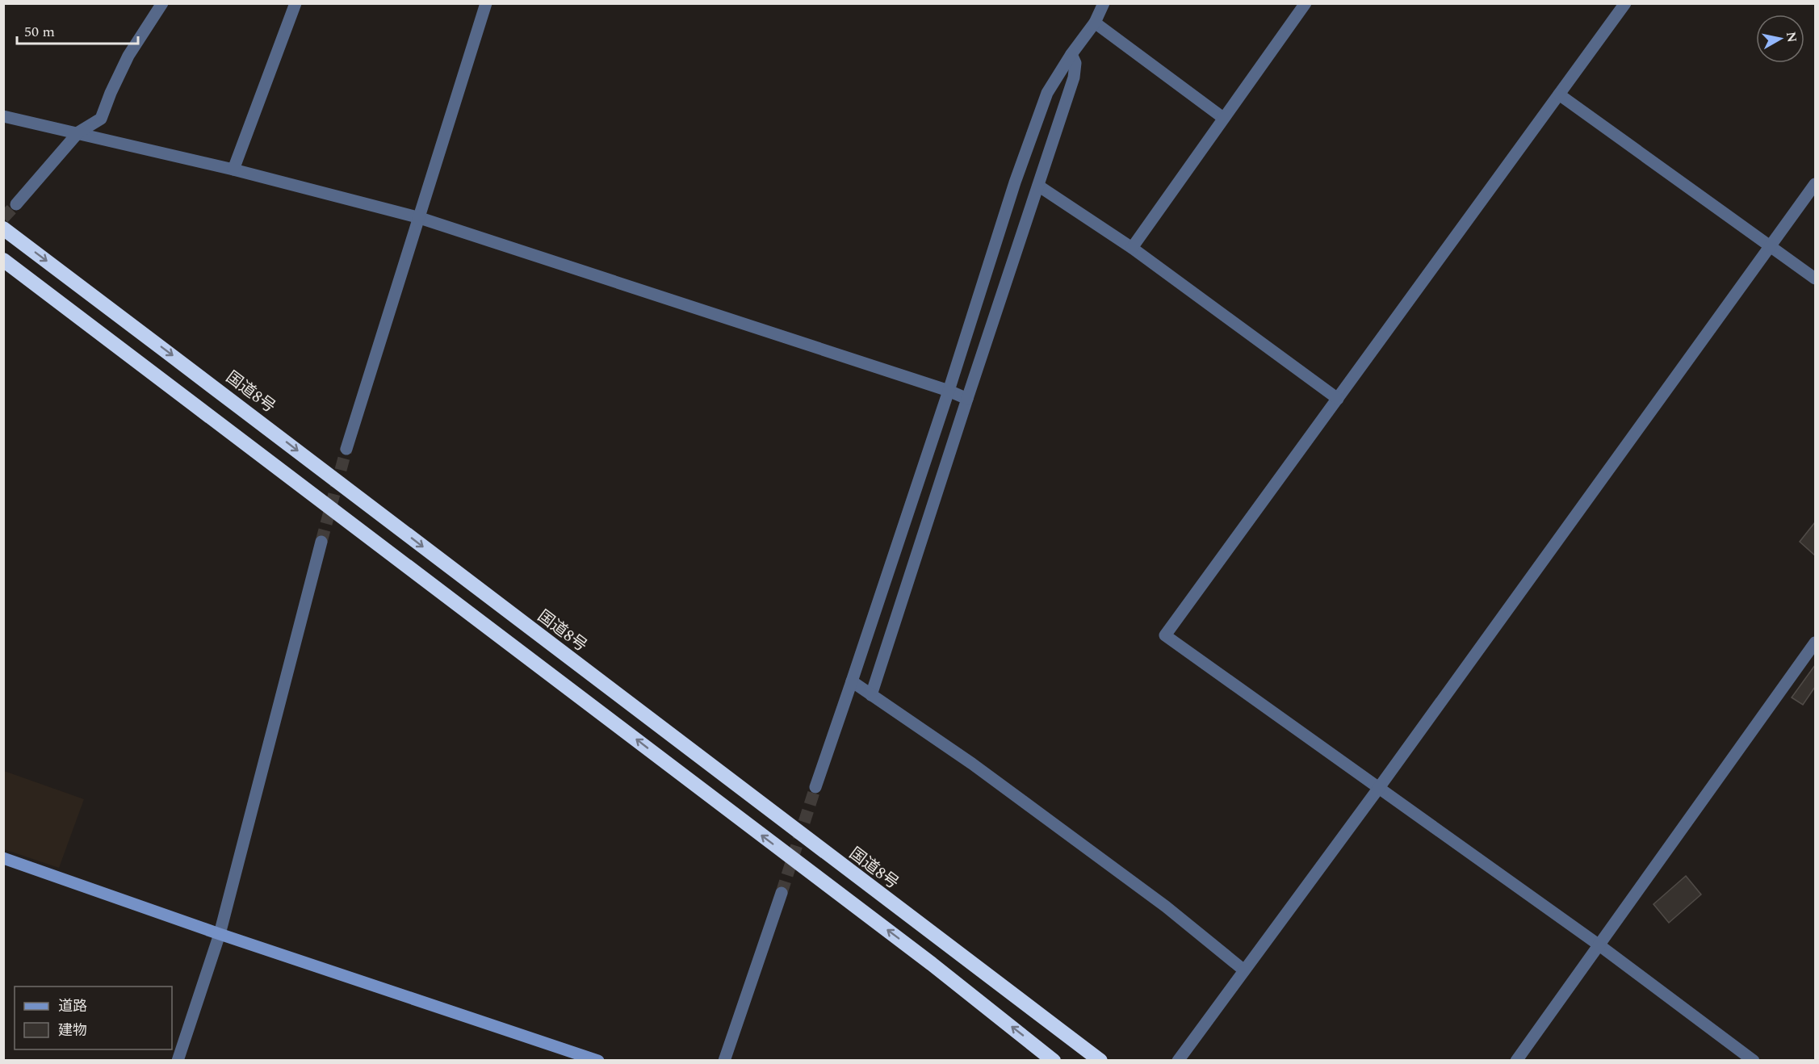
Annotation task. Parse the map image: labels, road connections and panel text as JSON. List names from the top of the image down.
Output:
{
  "streets": {
    "highway": ["国道8号"]
  },
  "legend": ["道路", "建物"],
  "scale_bar": "50 m",
  "north": "right"
}
